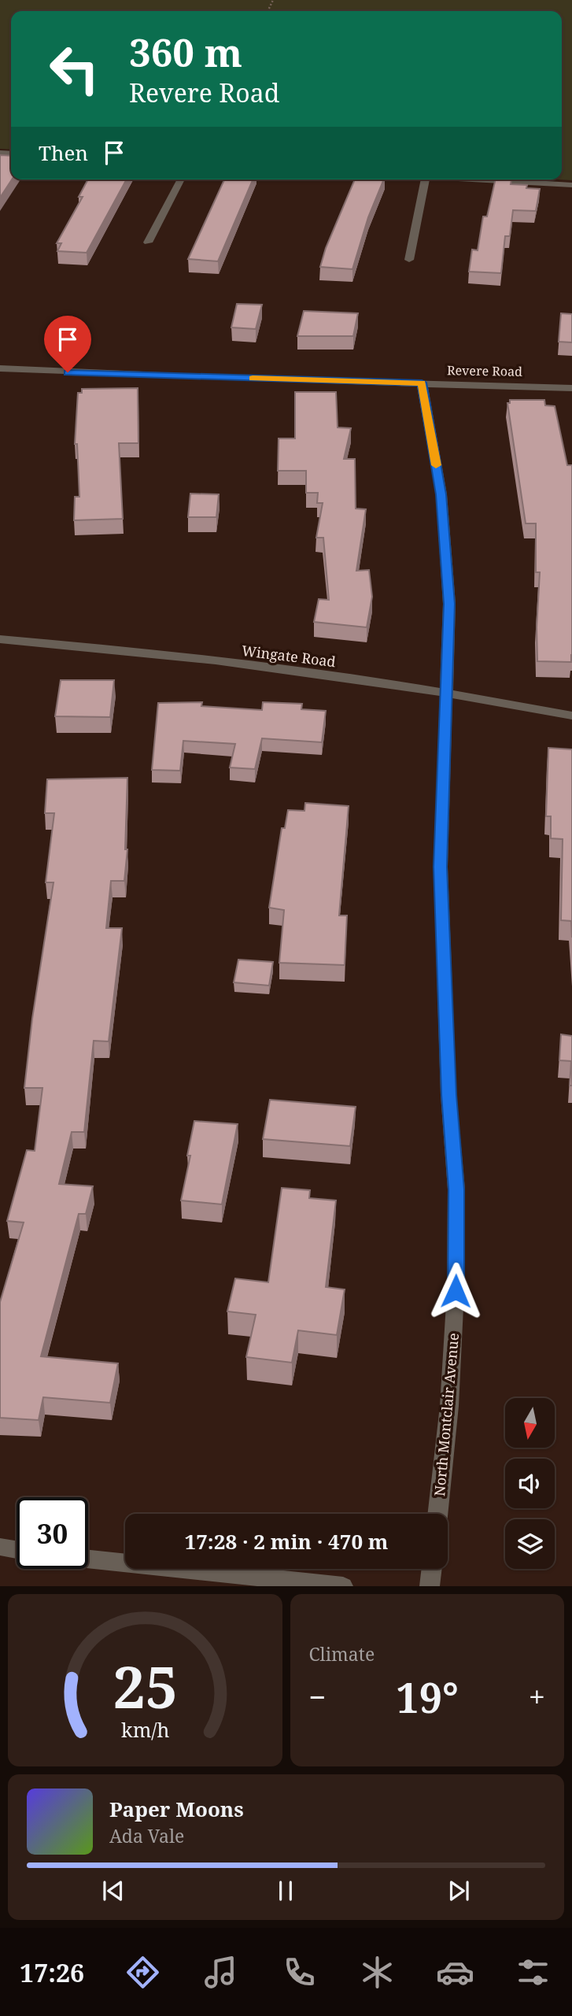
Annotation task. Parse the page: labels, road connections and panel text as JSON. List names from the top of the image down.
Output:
{
  "streets": {
    "street": ["Revere Road", "Wingate Road", "North Montclair Avenue"]
  },
  "crossings": [
    ["Revere Road", "North Montclair Avenue"],
    ["Wingate Road", "North Montclair Avenue"]
  ],
  "north": "bottom",
  "page": {
    "turn": ["360 m", "Revere Road"],
    "then": "Then",
    "limit": "30",
    "trip": "17:28 · 2 min · 470 m",
    "tile": "Climate",
    "heat": ["−", "19°", "+"],
    "song": ["Paper Moons", "Ada Vale"],
    "tabs": "17:26",
    "gauge": ["25", "km/h"]
  }
}
